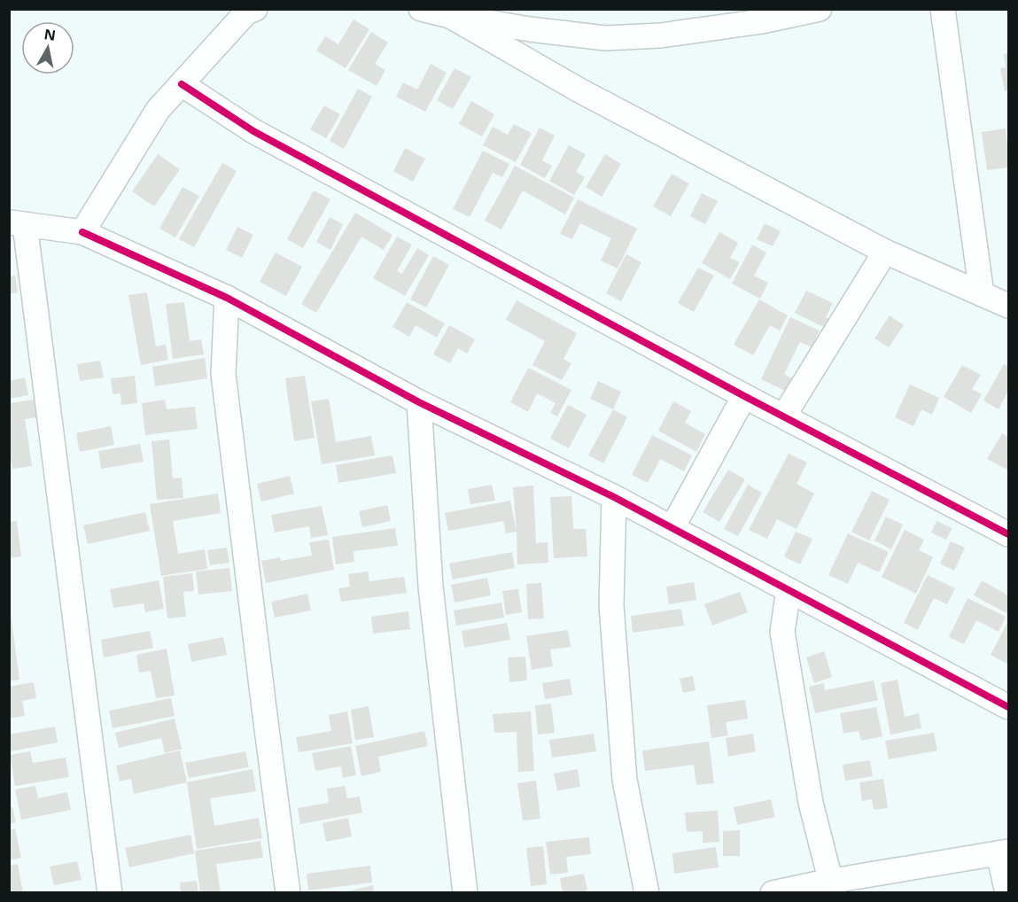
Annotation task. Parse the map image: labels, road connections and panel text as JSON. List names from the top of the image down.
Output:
{
  "north": "top"
}
